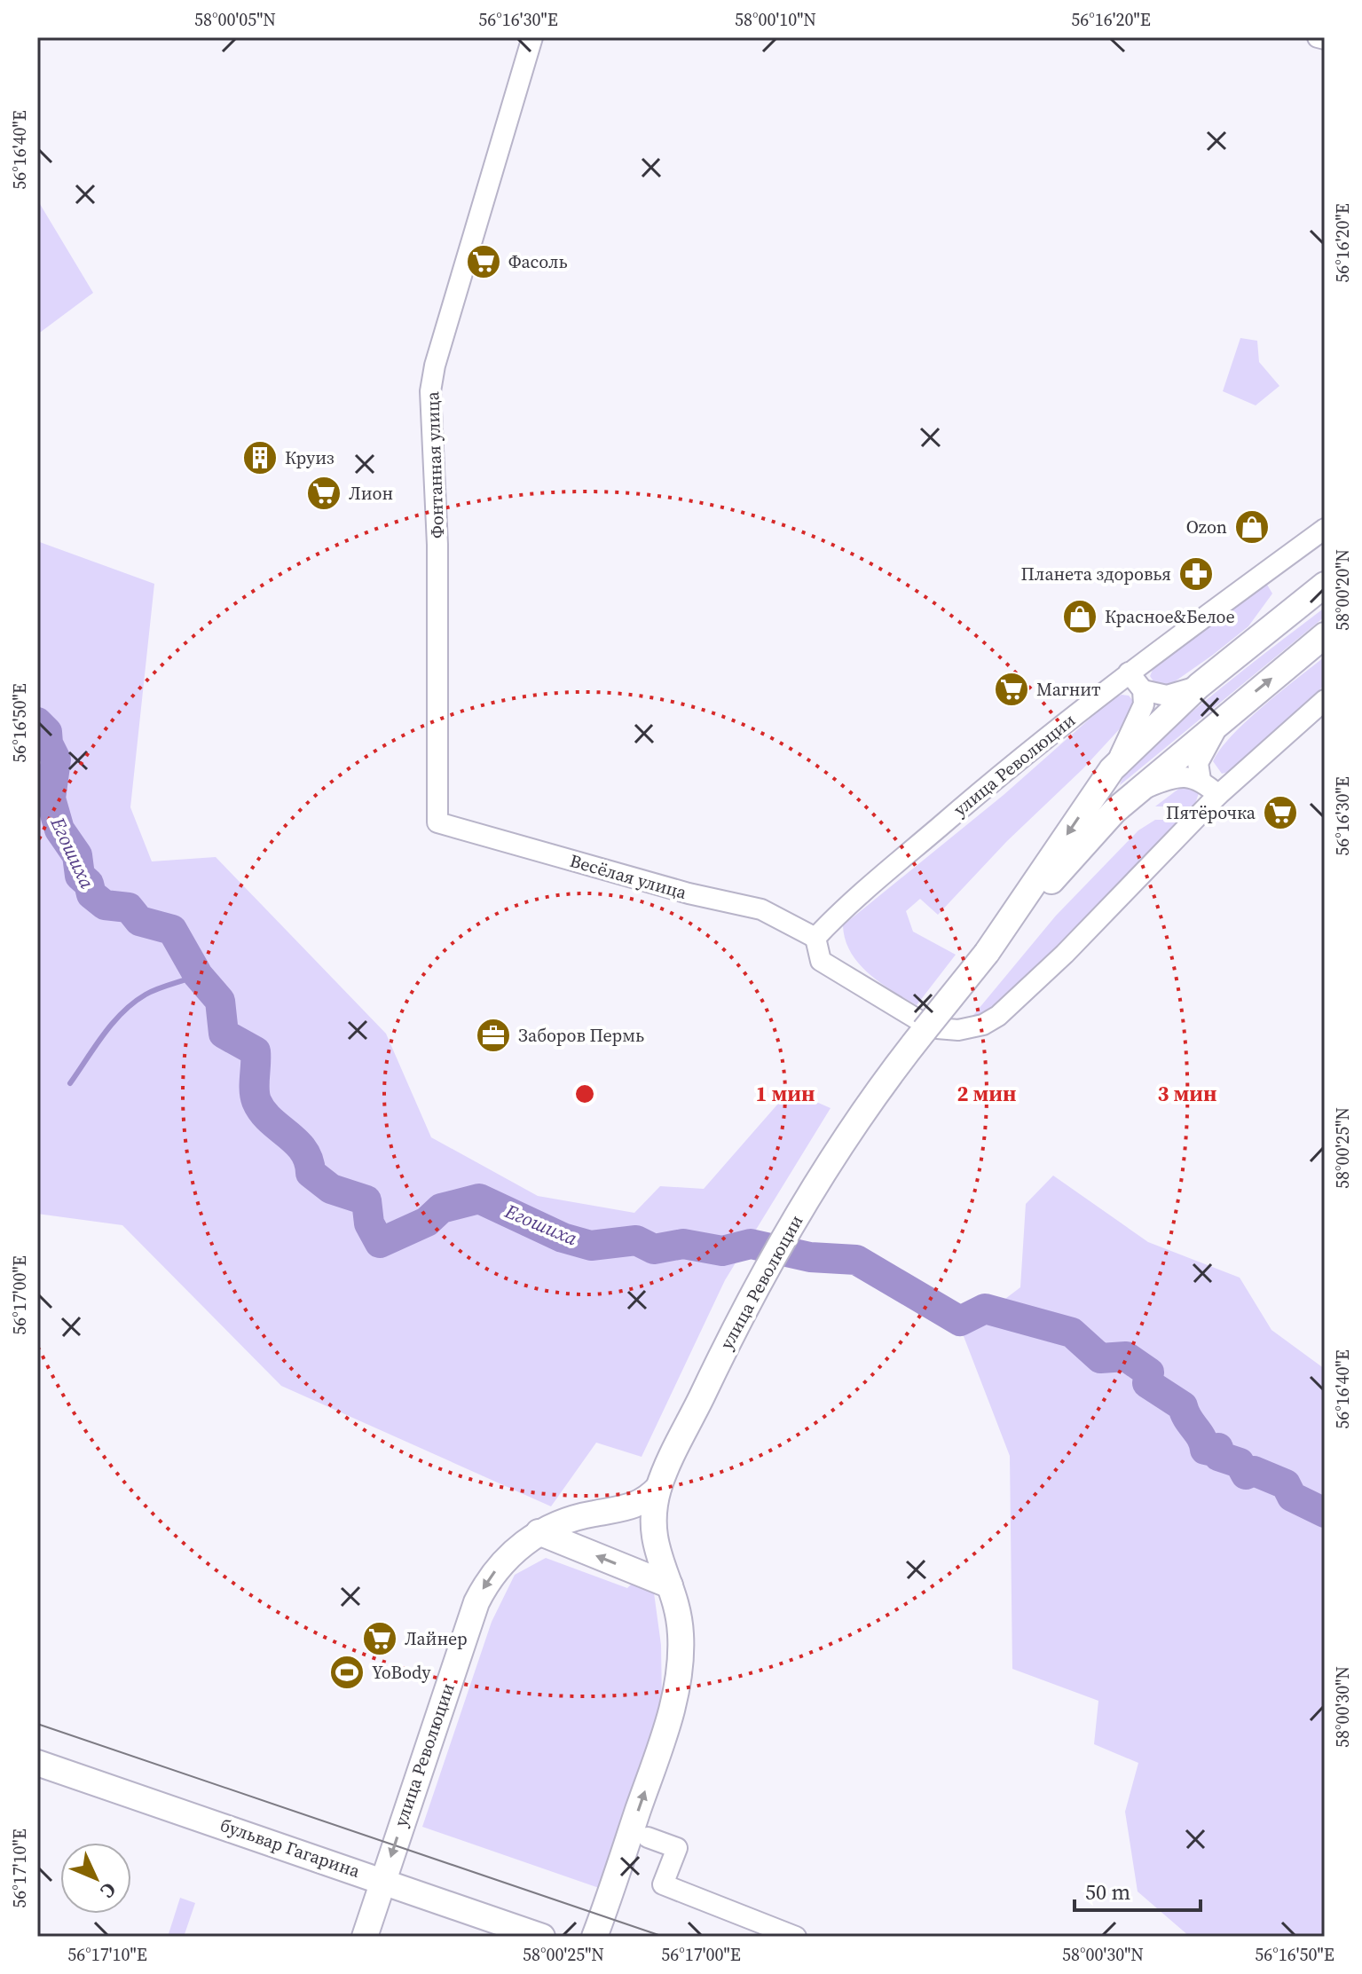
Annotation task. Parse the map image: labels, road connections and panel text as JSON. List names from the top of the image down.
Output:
{
  "streets": {
    "main road": ["улица Революции", "бульвар Гагарина"],
    "street": ["Фонтанная улица", "Весёлая улица"]
  },
  "crossings": [
    ["Фонтанная улица", "Весёлая улица"],
    ["улица Революции", "Весёлая улица"],
    ["улица Революции", "бульвар Гагарина"]
  ],
  "water": ["Егошиха"],
  "places": {
    "supermarket": [
      "Фасоль",
      "Лион",
      "Магнит",
      "Пятёрочка",
      "Лайнер"
    ],
    "building": ["Круиз"],
    "shop": ["Ozon", "Красное&Белое"],
    "pharmacy": ["Планета здоровья"],
    "office": ["Заборов Пермь"],
    "sports": ["YoBody"]
  },
  "scale_bar": "50 m",
  "north": "bottom right",
  "coordinates": [
    "58°00'05\"N",
    "56°16'30\"E",
    "58°00'10\"N",
    "56°16'20\"E",
    "56°16'40\"E",
    "58°00'20\"N",
    "56°16'50\"E",
    "58°00'25\"N",
    "56°17'00\"E",
    "58°00'30\"N",
    "56°17'10\"E"
  ],
  "rings": ["1 мин", "2 мин", "3 мин"]
}
